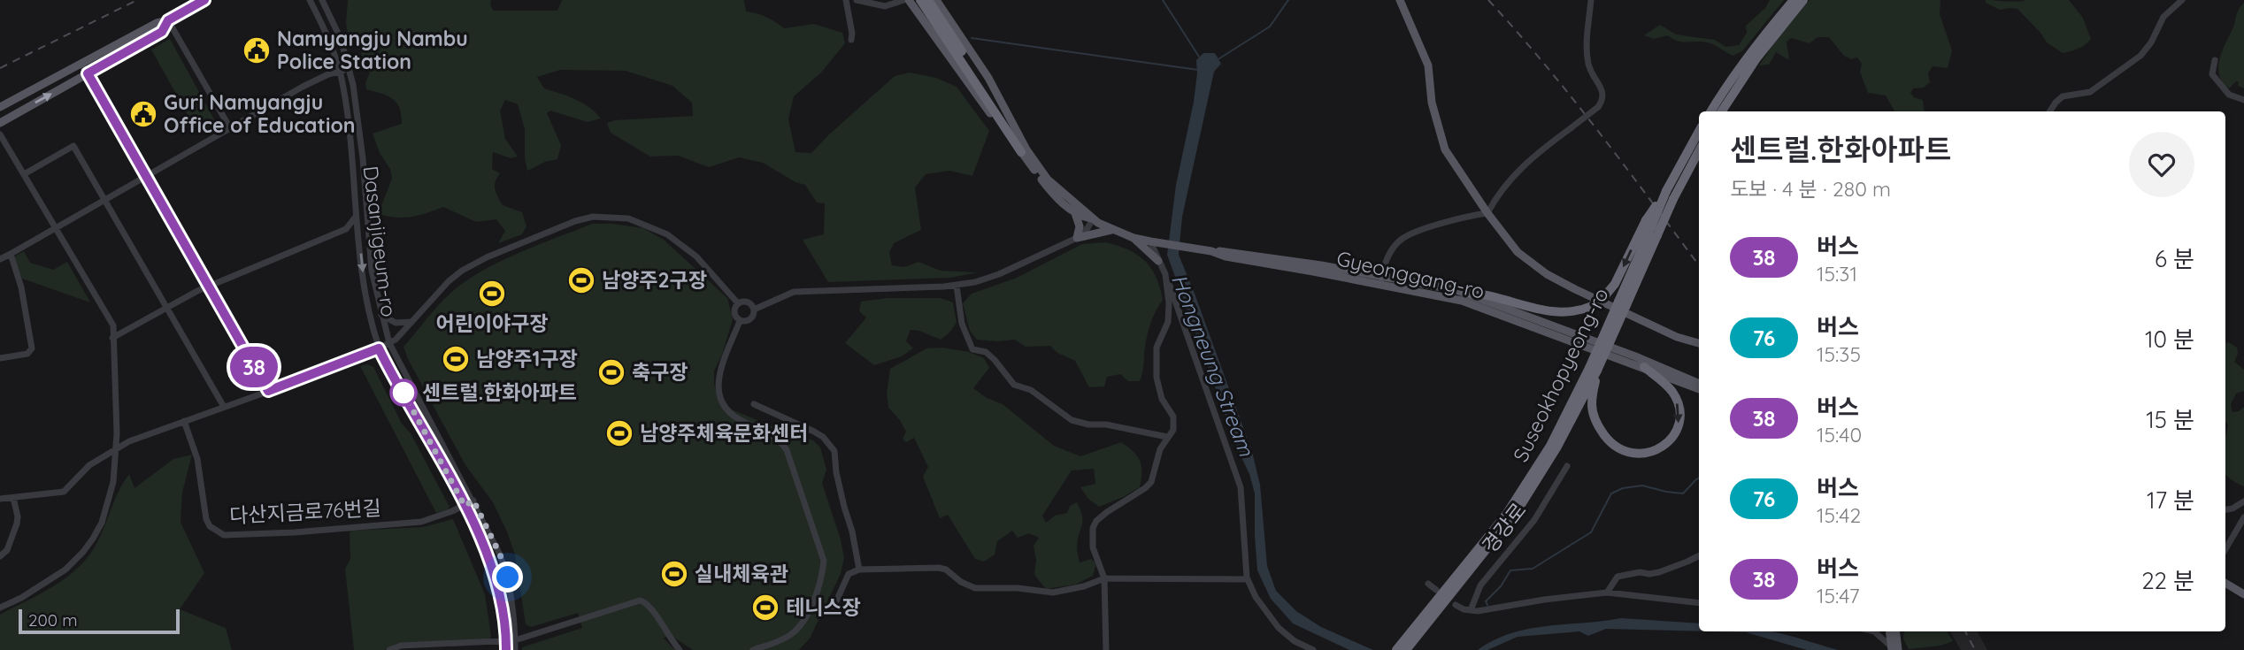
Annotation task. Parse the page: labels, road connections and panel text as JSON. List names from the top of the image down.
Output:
{
  "streets": {
    "highway": ["Suseokhopyeong-ro"],
    "main road": ["Gyeonggang-ro"],
    "street": ["Dasanjigeum-ro", "다산지금로76번길", "경강로"]
  },
  "crossings": [
    ["Dasanjigeum-ro", "다산지금로76번길"]
  ],
  "water": ["Hongneung Stream"],
  "places": {
    "public building": ["Namyangju Nambu Police Station", "Guri Namyangju Office of Education"],
    "sports": [
      "남양주2구장",
      "어린이야구장",
      "남양주1구장",
      "축구장",
      "남양주체육문화센터",
      "실내체육관",
      "테니스장"
    ],
    "other": ["센트럴.한화아파트"]
  },
  "lines": ["bus line 38"],
  "scale_bar": "200 m",
  "page": {
    "on_map": "38",
    "heading": ["센트럴.한화아파트", "도보 · 4 분 · 280 m"],
    "list": [
      {
        "mark": "38",
        "name": "버스",
        "note": "15:31",
        "value": "6 분"
      },
      {
        "mark": "76",
        "name": "버스",
        "note": "15:35",
        "value": "10 분"
      },
      {
        "mark": "38",
        "name": "버스",
        "note": "15:40",
        "value": "15 분"
      },
      {
        "mark": "76",
        "name": "버스",
        "note": "15:42",
        "value": "17 분"
      },
      {
        "mark": "38",
        "name": "버스",
        "note": "15:47",
        "value": "22 분"
      }
    ],
    "scale": "200 m"
  }
}
